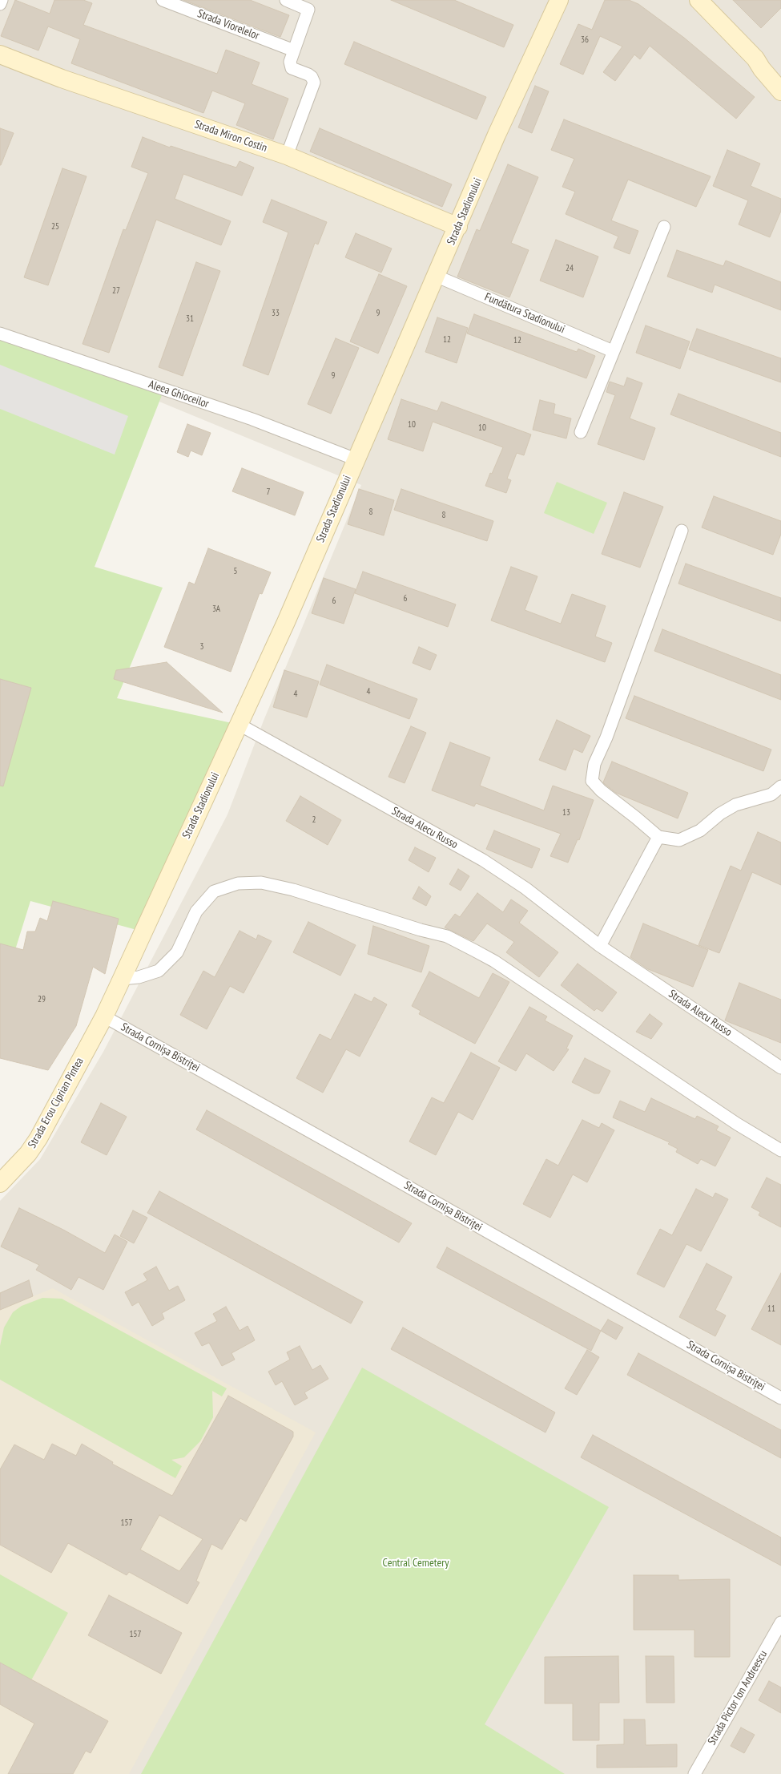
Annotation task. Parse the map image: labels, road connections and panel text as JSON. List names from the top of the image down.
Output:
{
  "streets": {
    "street": [
      "Strada Viorelelor",
      "Strada Miron Costin",
      "Strada Stadionului",
      "Fundătura Stadionului",
      "Aleea Ghioceilor",
      "Strada Alecu Russo",
      "Strada Cornișa Bistriței",
      "Strada Erou Ciprian Pintea",
      "Strada Pictor Ion Andreescu"
    ]
  },
  "crossings": [
    ["Strada Miron Costin", "Strada Stadionului"],
    ["Strada Stadionului", "Fundătura Stadionului"],
    ["Strada Stadionului", "Aleea Ghioceilor"],
    ["Strada Stadionului", "Strada Alecu Russo"],
    ["Strada Stadionului", "Strada Cornișa Bistriței"],
    ["Strada Stadionului", "Strada Erou Ciprian Pintea"],
    ["Strada Cornișa Bistriței", "Strada Erou Ciprian Pintea"]
  ],
  "parks": ["Central Cemetery"],
  "house_numbers": [
    "36",
    "25",
    "24",
    "27",
    "33",
    "9",
    "31",
    "12",
    "12",
    "9",
    "10",
    "10",
    "7",
    "8",
    "8",
    "5",
    "6",
    "6",
    "3A",
    "3",
    "4",
    "4",
    "13",
    "2",
    "29",
    "11",
    "157",
    "157"
  ]
}
